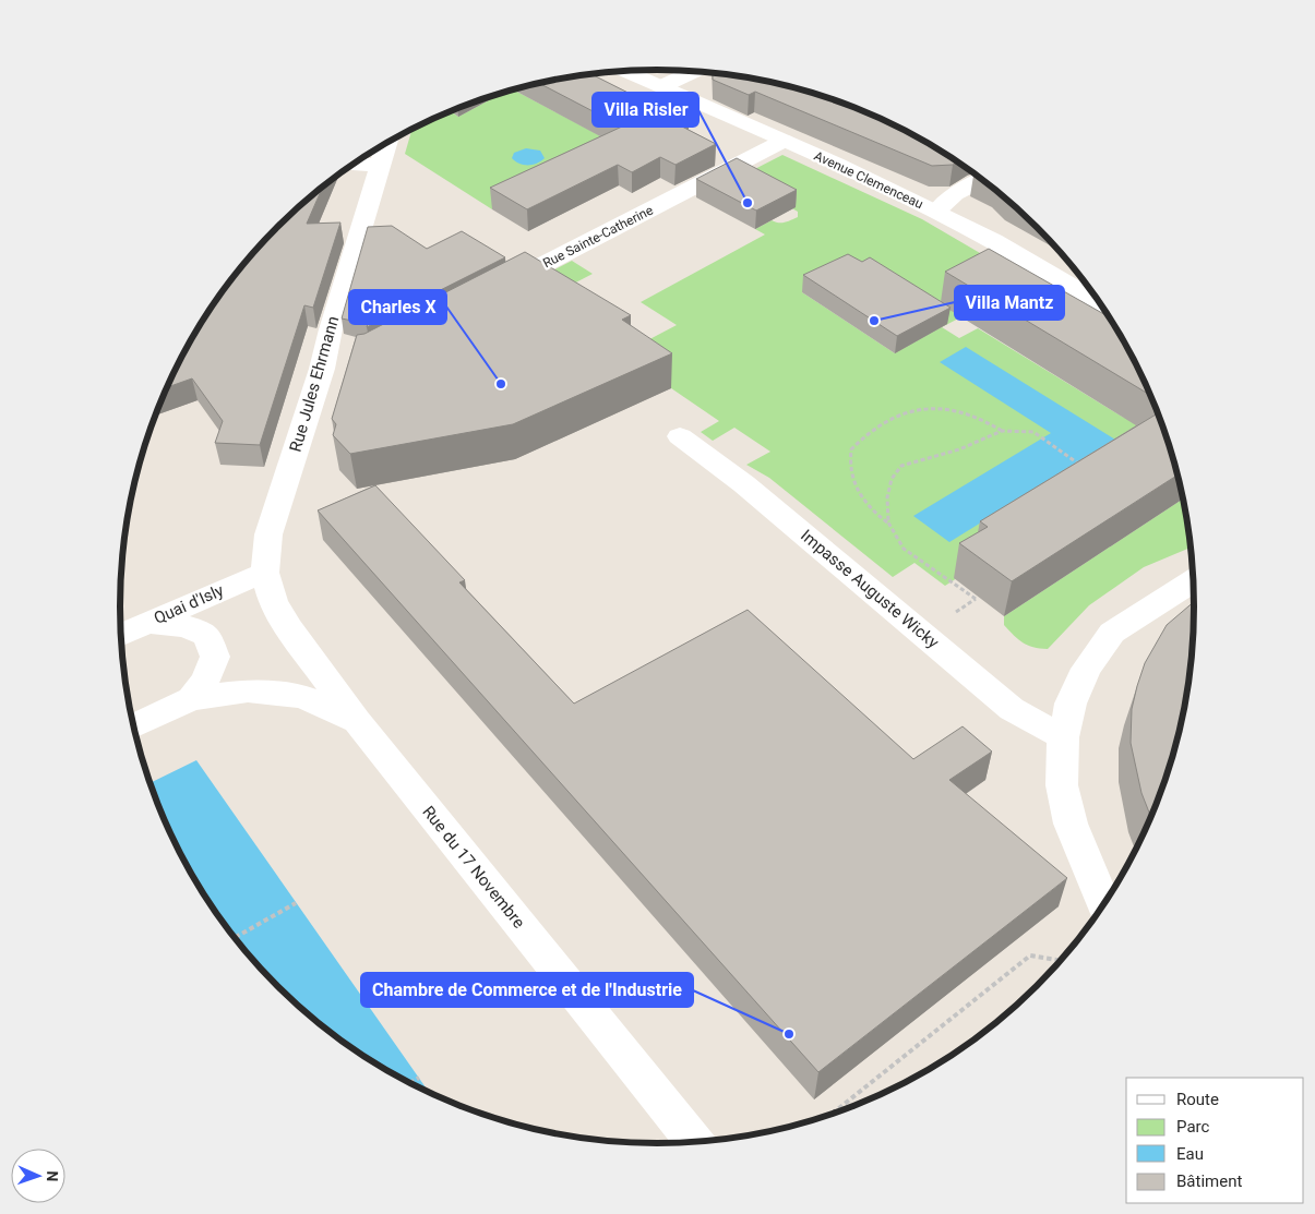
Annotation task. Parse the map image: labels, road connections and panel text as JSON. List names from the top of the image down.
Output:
{
  "streets": {
    "street": [
      "Avenue Clemenceau",
      "Rue Sainte-Catherine",
      "Rue Jules Ehrmann",
      "Impasse Auguste Wicky",
      "Quai d'Isly",
      "Rue du 17 Novembre"
    ]
  },
  "crossings": [
    ["Avenue Clemenceau", "Rue Sainte-Catherine"],
    ["Rue Jules Ehrmann", "Quai d'Isly"],
    ["Rue Jules Ehrmann", "Rue du 17 Novembre"],
    ["Quai d'Isly", "Rue du 17 Novembre"]
  ],
  "places": [
    "Villa Risler",
    "Villa Mantz",
    "Charles X",
    "Chambre de Commerce et de l'Industrie"
  ],
  "legend": [
    "Route",
    "Parc",
    "Eau",
    "Bâtiment"
  ],
  "north": "right"
}
